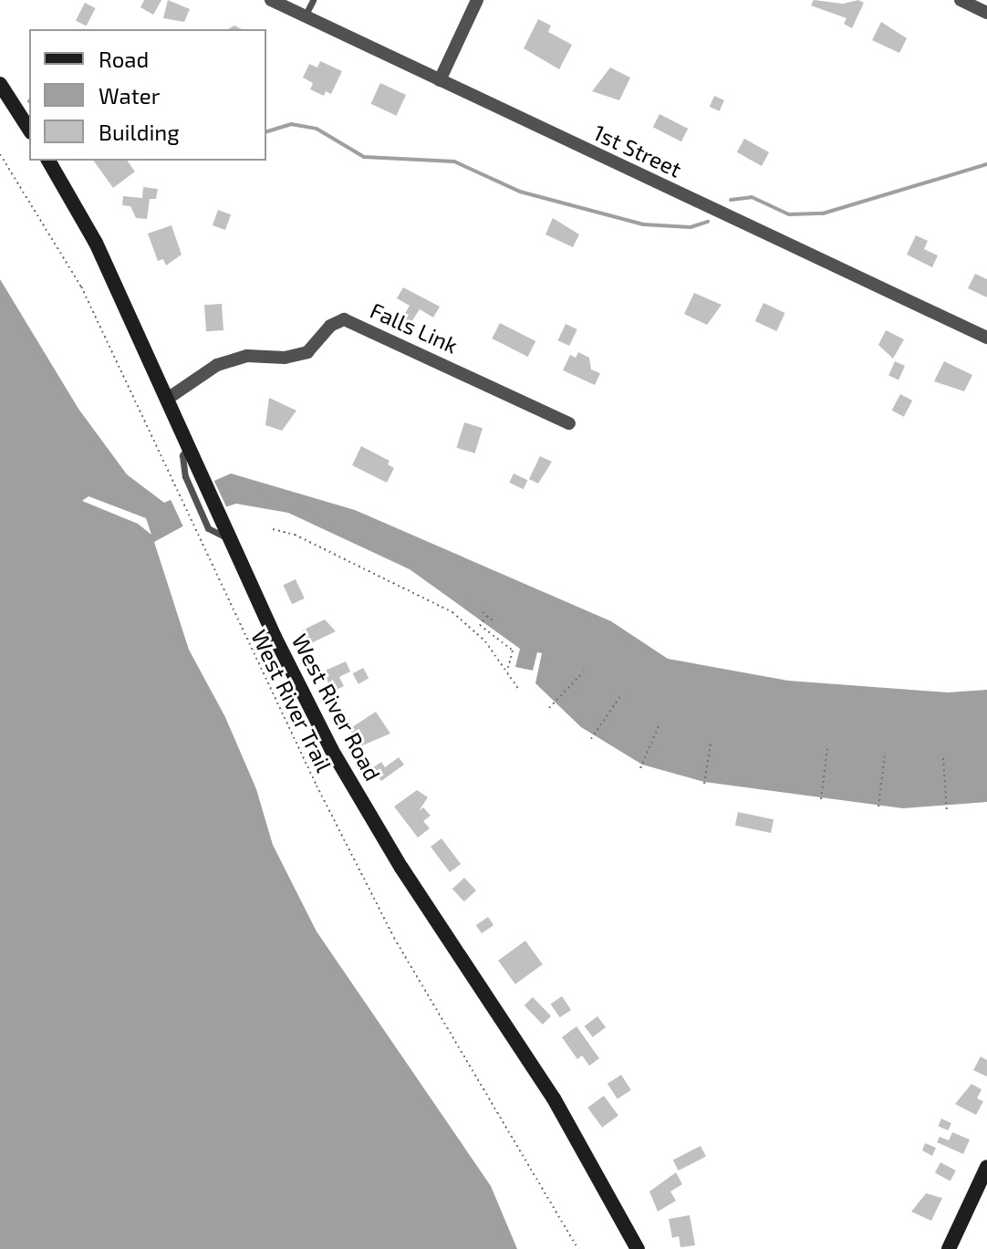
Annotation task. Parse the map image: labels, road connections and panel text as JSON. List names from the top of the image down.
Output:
{
  "streets": {
    "main road": ["West River Road"],
    "street": ["1st Street", "Falls Link"],
    "path": ["West River Trail"]
  },
  "crossings": [
    ["Falls Link", "West River Road"]
  ],
  "legend": ["Road", "Water", "Building"]
}
